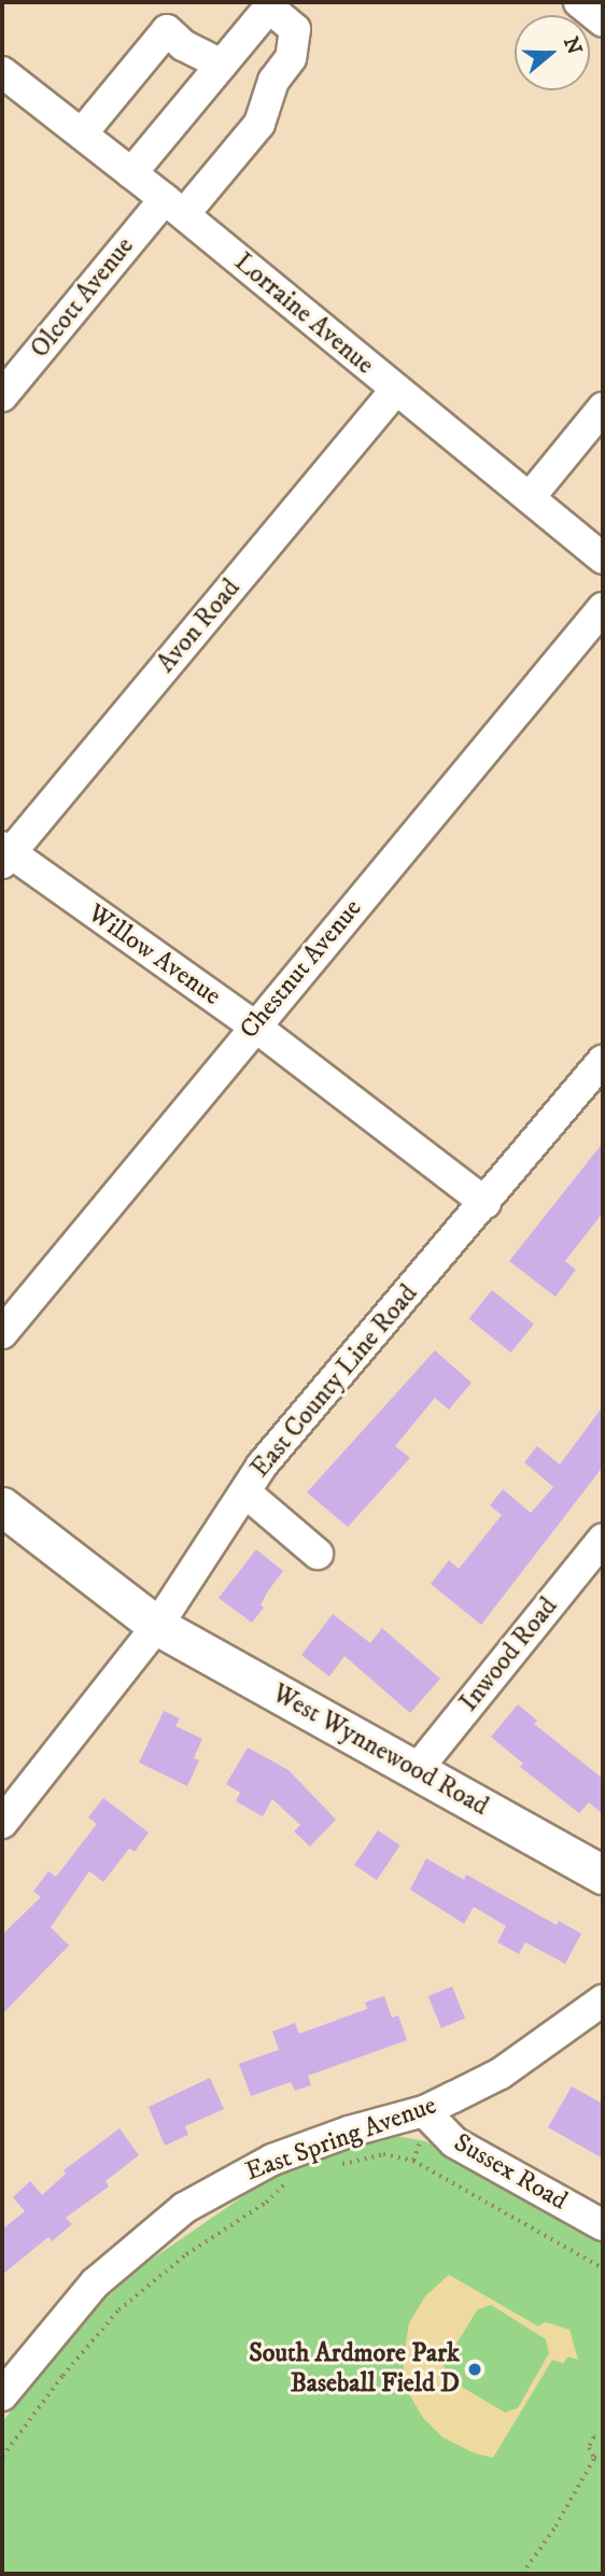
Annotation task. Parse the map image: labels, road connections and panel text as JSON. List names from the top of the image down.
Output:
{
  "streets": {
    "main road": ["West Wynnewood Road"],
    "street": [
      "Olcott Avenue",
      "Lorraine Avenue",
      "Avon Road",
      "Willow Avenue",
      "Chestnut Avenue",
      "East County Line Road",
      "Inwood Road",
      "East Spring Avenue",
      "Sussex Road"
    ]
  },
  "crossings": [
    ["Olcott Avenue", "Lorraine Avenue"],
    ["Lorraine Avenue", "Avon Road"],
    ["Avon Road", "Willow Avenue"],
    ["Willow Avenue", "Chestnut Avenue"],
    ["Willow Avenue", "East County Line Road"],
    ["East County Line Road", "West Wynnewood Road"],
    ["Inwood Road", "West Wynnewood Road"],
    ["East Spring Avenue", "Sussex Road"]
  ],
  "places": ["South Ardmore Park Baseball Field D"],
  "north": "right"
}
